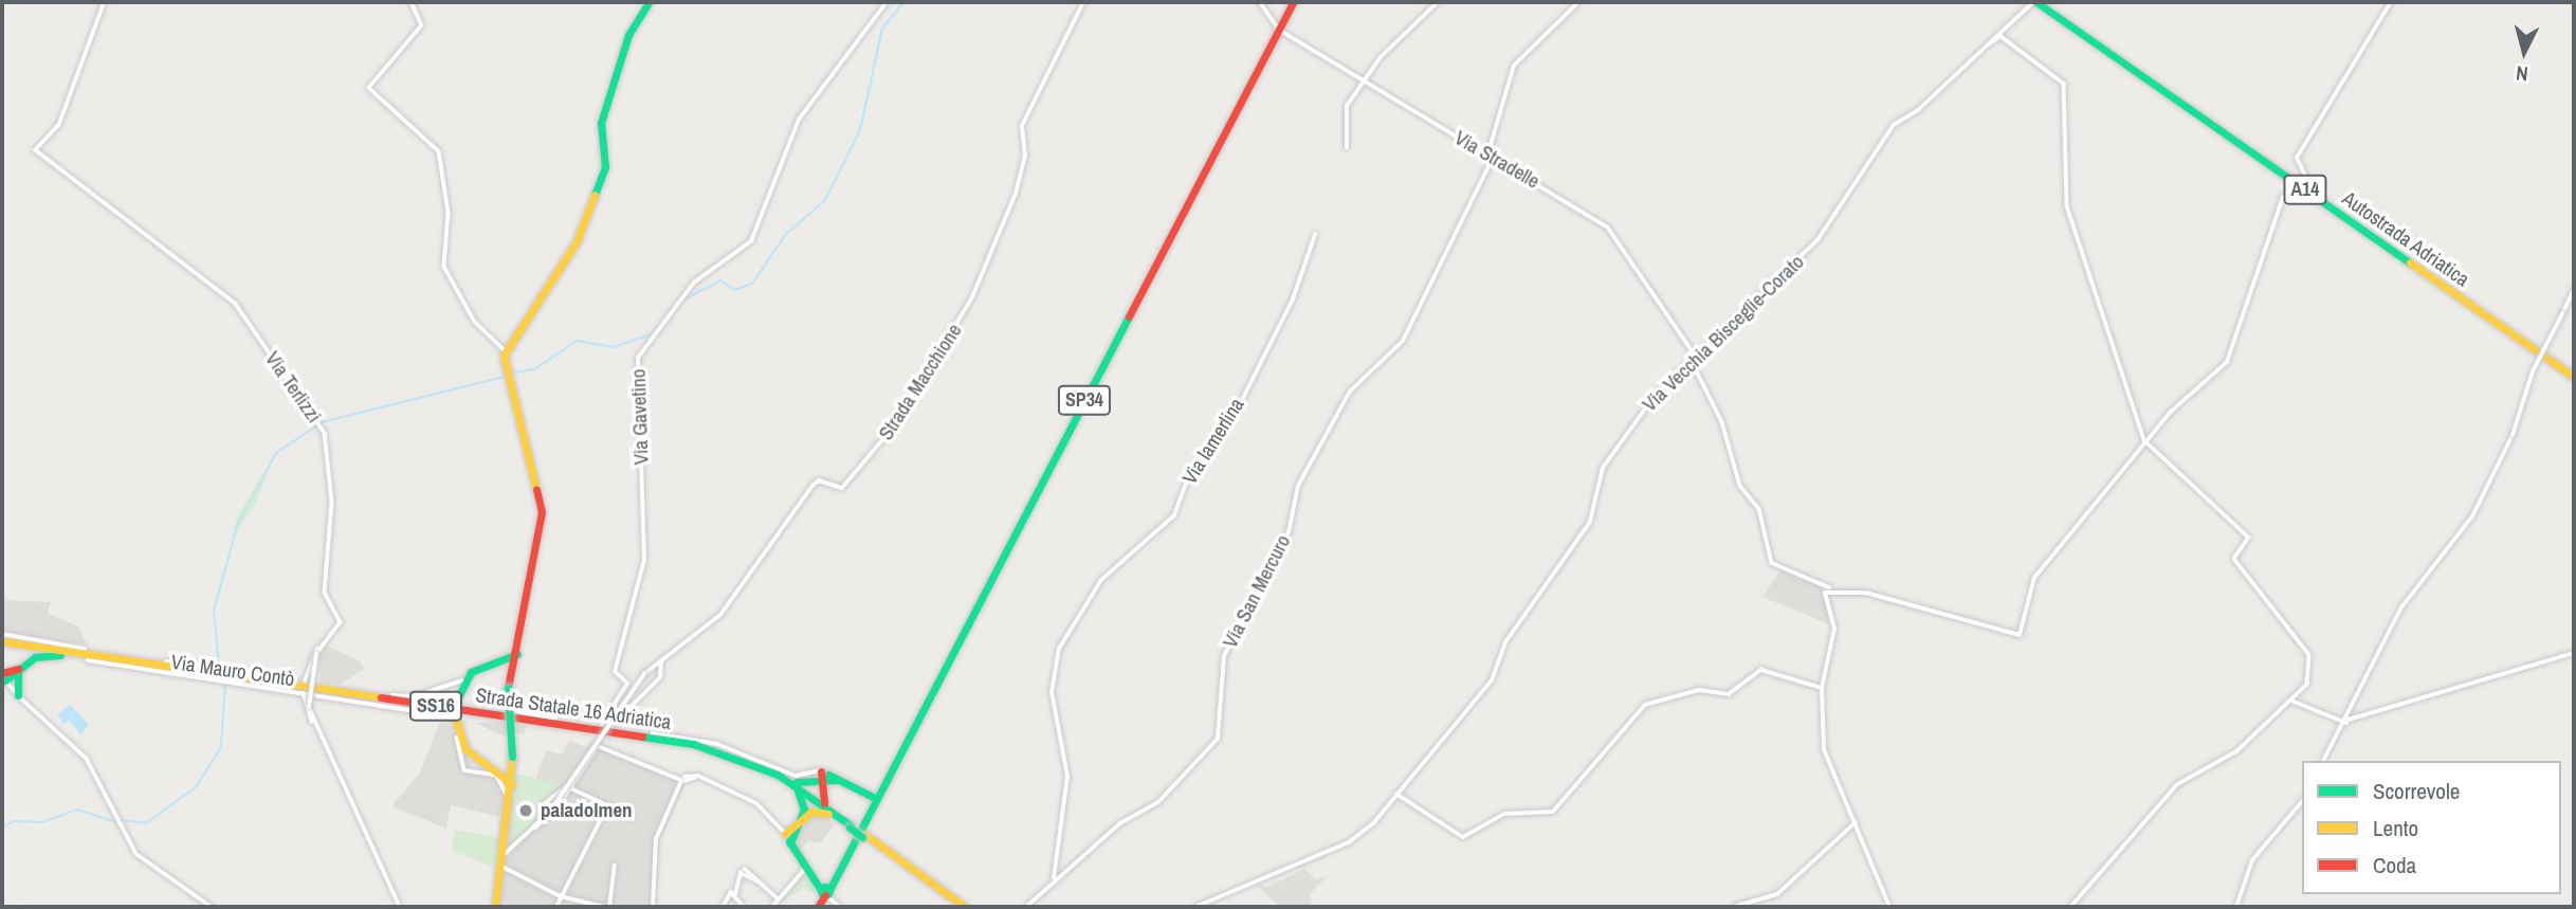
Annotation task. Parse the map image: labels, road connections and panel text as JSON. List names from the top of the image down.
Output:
{
  "streets": {
    "main road": [
      "A14",
      "Autostrada Adriatica",
      "SP34",
      "SS16",
      "Strada Statale 16 Adriatica"
    ],
    "street": [
      "Via Stradelle",
      "Via Vecchia Bisceglie-Corato",
      "Strada Macchione",
      "Via Terlizzi",
      "Via Gavetino",
      "Via lamerlina",
      "Via San Mercuro",
      "Via Mauro Contò"
    ]
  },
  "crossings": [
    ["Via Stradelle", "Via Vecchia Bisceglie-Corato"],
    ["Via Stradelle", "SP34"],
    ["Via Stradelle", "Via San Mercuro"],
    ["Autostrada Adriatica", "Via Vecchia Bisceglie-Corato"],
    ["Via lamerlina", "Via San Mercuro"]
  ],
  "places": ["paladolmen"],
  "legend": ["Scorrevole", "Lento", "Coda"],
  "north": "bottom"
}
